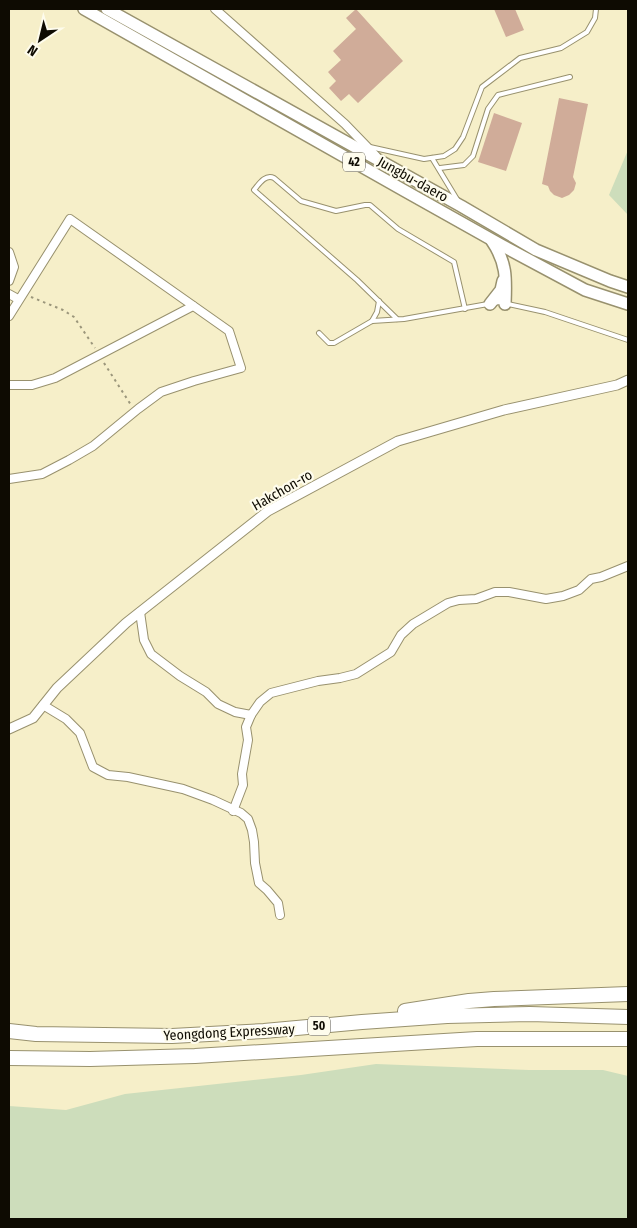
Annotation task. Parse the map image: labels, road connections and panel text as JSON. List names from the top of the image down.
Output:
{
  "streets": {
    "highway": ["50", "Yeongdong Expressway"],
    "main road": ["42", "Jungbu-daero"],
    "street": ["Hakchon-ro"]
  },
  "north": "bottom left"
}
